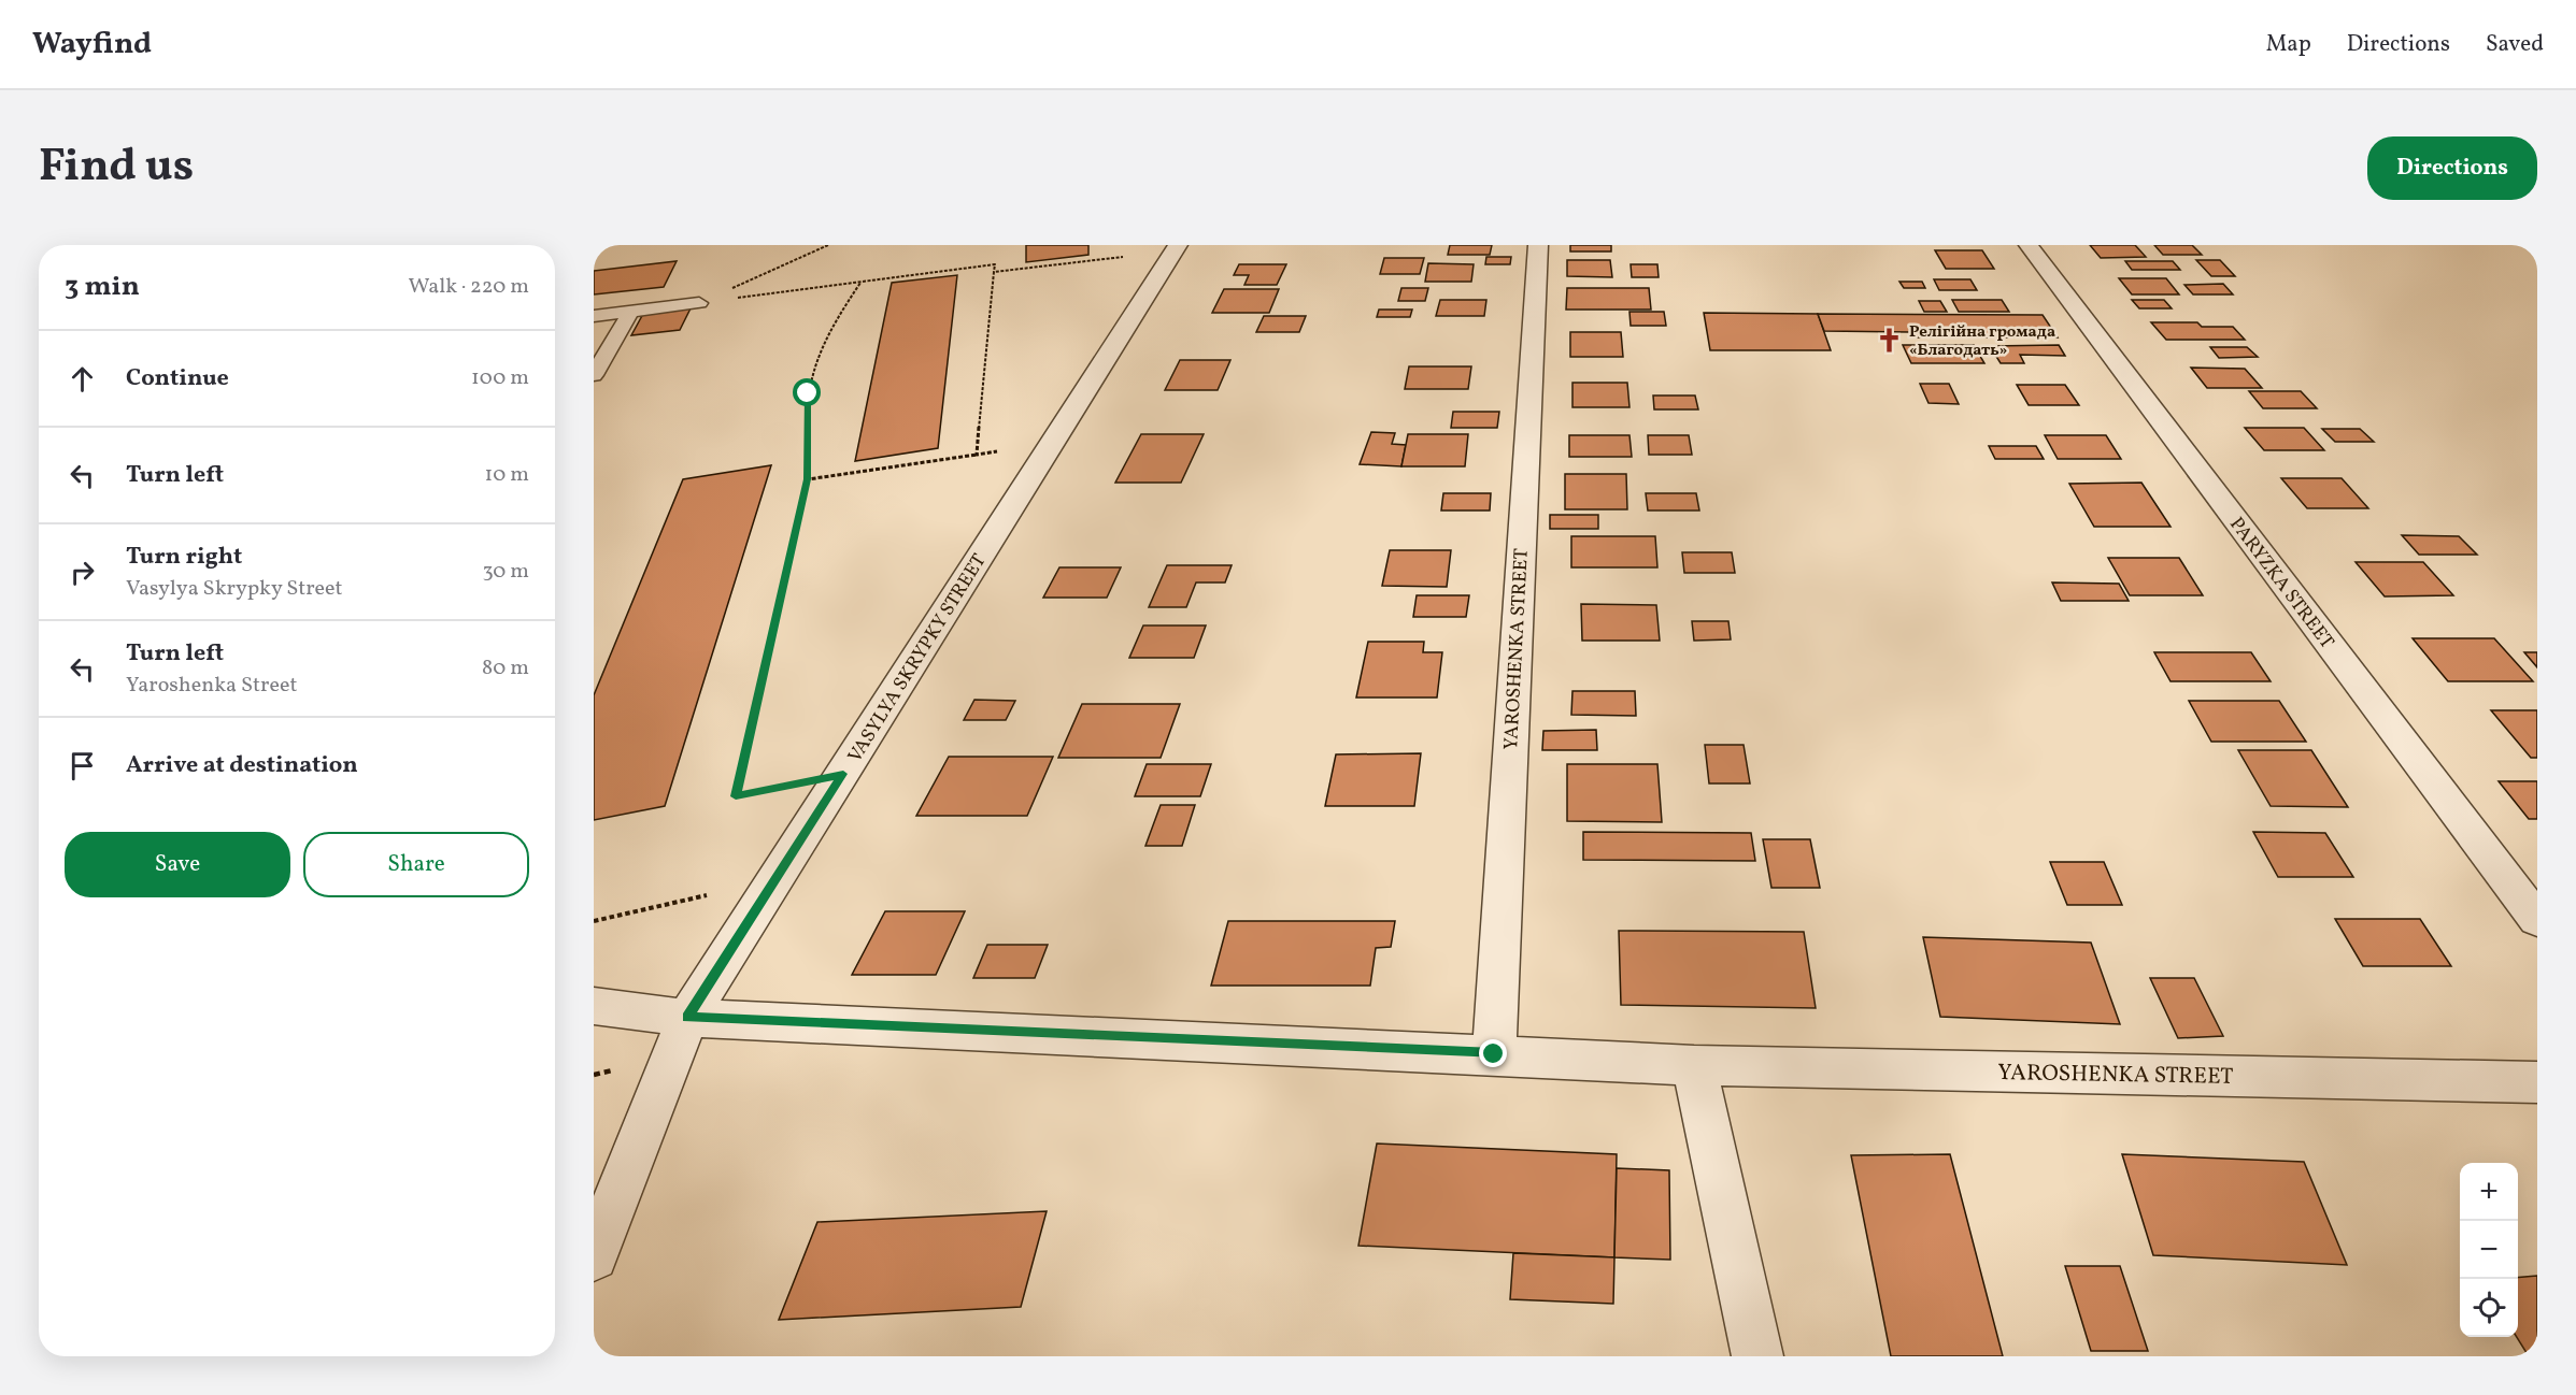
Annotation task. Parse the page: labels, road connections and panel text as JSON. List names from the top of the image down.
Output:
{
  "streets": {
    "street": ["PARYZKA STREET", "YAROSHENKA STREET", "VASYLYA SKRYPKY STREET"]
  },
  "crossings": [
    ["YAROSHENKA STREET", "VASYLYA SKRYPKY STREET"]
  ],
  "places": {
    "church": ["Релігійна громада «Благодать»"]
  },
  "page": {
    "header": "Wayfind",
    "nav": ["Map", "Directions", "Saved"],
    "title": "Find us",
    "buttons": [
      "Directions",
      ["Save", "Share"]
    ],
    "heading": ["3 min", "Walk · 220 m"],
    "list": [
      ["Continue", "100 m"],
      ["Turn left", "10 m"],
      ["Turn right", "Vasylya Skrypky Street", "30 m"],
      ["Turn left", "Yaroshenka Street", "80 m"],
      "Arrive at destination"
    ],
    "map_buttons": ["+", "−"]
  }
}
